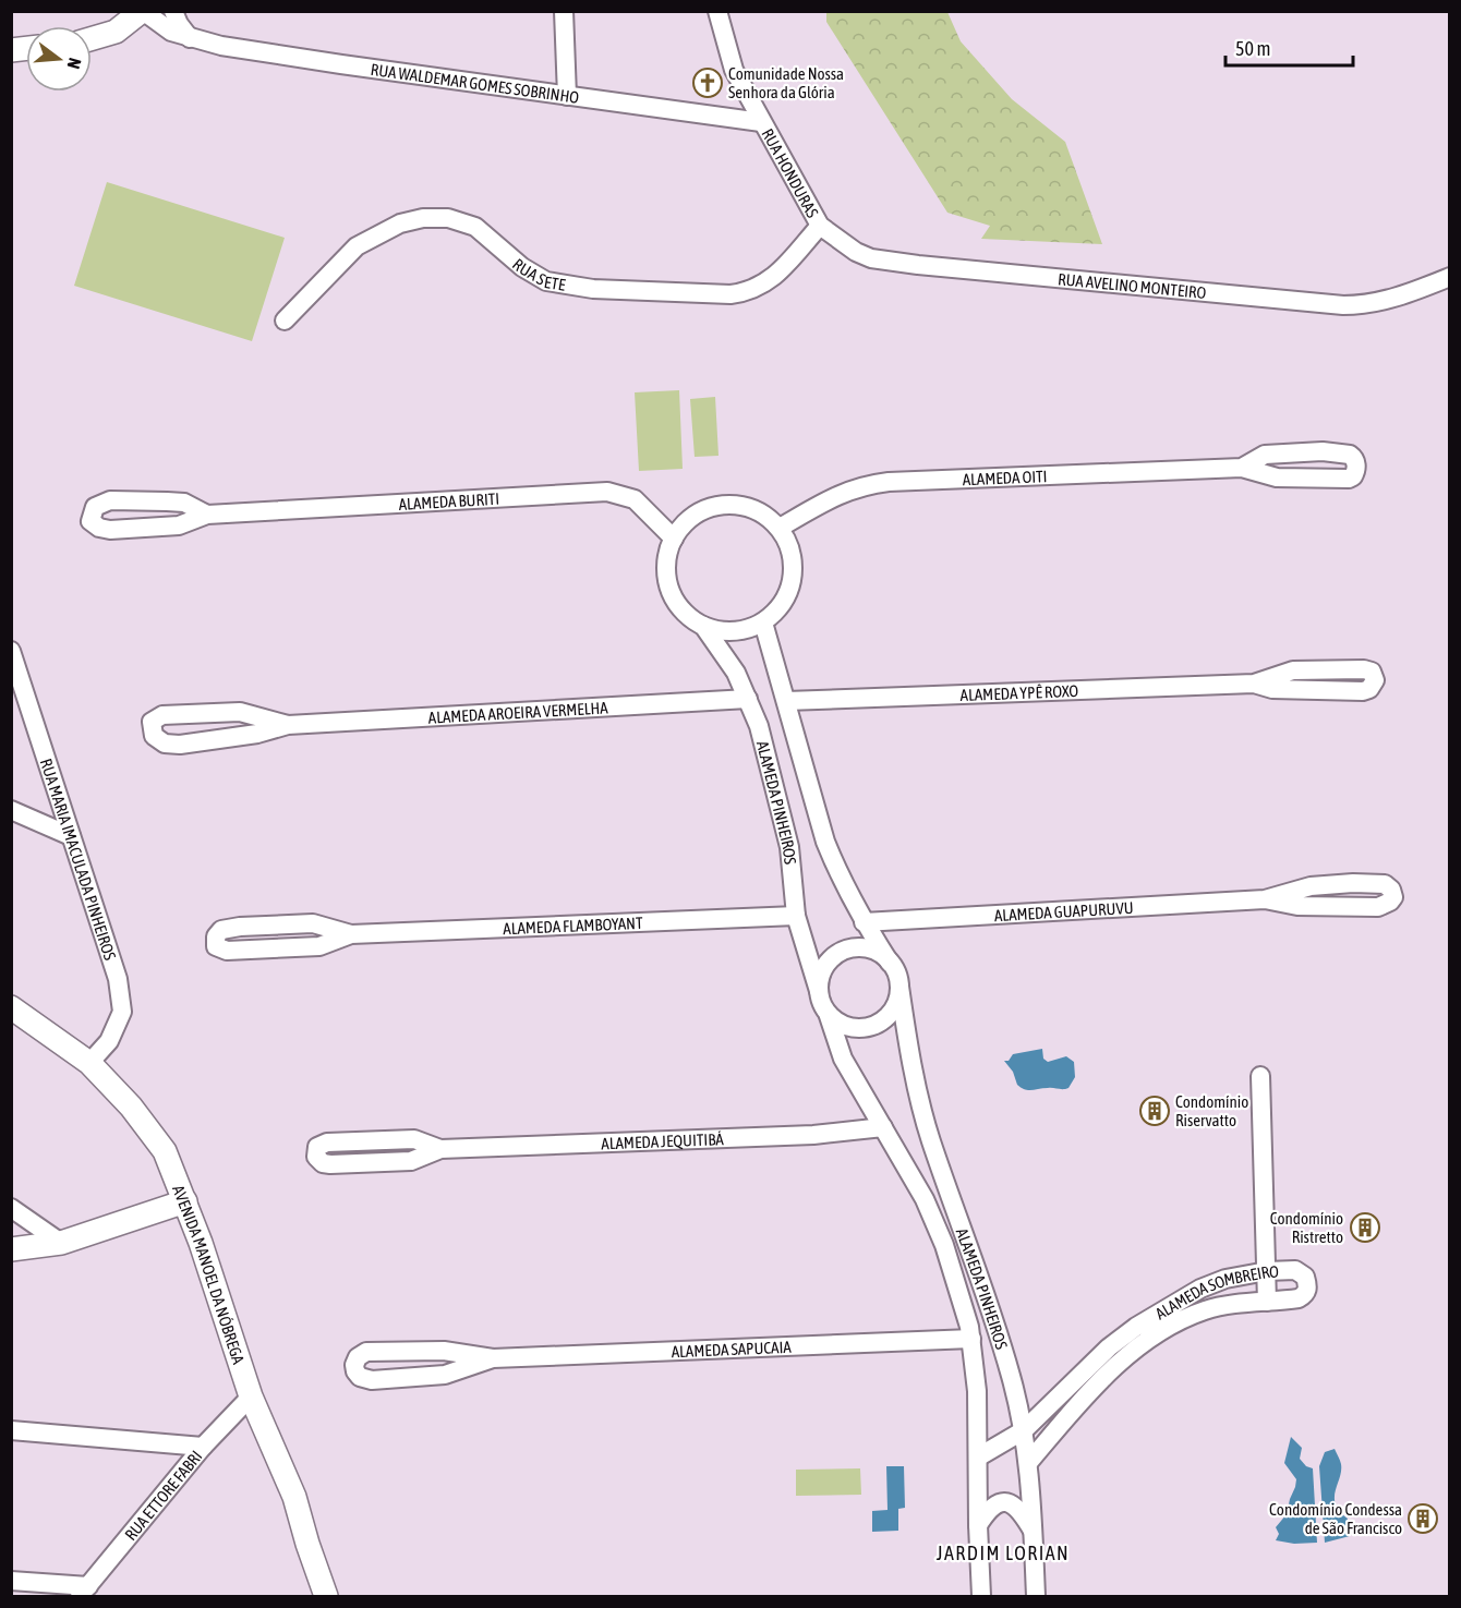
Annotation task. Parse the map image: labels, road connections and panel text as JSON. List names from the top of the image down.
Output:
{
  "streets": {
    "main road": ["RUA WALDEMAR GOMES SOBRINHO", "AVENIDA MANOEL DA NÓBREGA"],
    "street": [
      "RUA HONDURAS",
      "RUA SETE",
      "RUA AVELINO MONTEIRO",
      "ALAMEDA OITI",
      "ALAMEDA BURITI",
      "ALAMEDA YPÊ ROXO",
      "ALAMEDA AROEIRA VERMELHA",
      "ALAMEDA PINHEIROS",
      "RUA MARIA IMACULADA PINHEIROS",
      "ALAMEDA GUAPURUVU",
      "ALAMEDA FLAMBOYANT",
      "ALAMEDA JEQUITIBÁ",
      "ALAMEDA SOMBREIRO",
      "ALAMEDA SAPUCAIA",
      "RUA ETTORE FABRI"
    ]
  },
  "crossings": [
    ["RUA WALDEMAR GOMES SOBRINHO", "RUA HONDURAS"],
    ["RUA HONDURAS", "RUA SETE"],
    ["RUA HONDURAS", "RUA AVELINO MONTEIRO"],
    ["RUA SETE", "RUA AVELINO MONTEIRO"],
    ["ALAMEDA OITI", "ALAMEDA BURITI"],
    ["ALAMEDA OITI", "ALAMEDA PINHEIROS"],
    ["ALAMEDA BURITI", "ALAMEDA PINHEIROS"],
    ["ALAMEDA YPÊ ROXO", "ALAMEDA PINHEIROS"],
    ["ALAMEDA AROEIRA VERMELHA", "ALAMEDA PINHEIROS"],
    ["ALAMEDA PINHEIROS", "ALAMEDA GUAPURUVU"],
    ["ALAMEDA PINHEIROS", "ALAMEDA FLAMBOYANT"],
    ["ALAMEDA PINHEIROS", "ALAMEDA JEQUITIBÁ"],
    ["ALAMEDA PINHEIROS", "ALAMEDA SOMBREIRO"],
    ["ALAMEDA PINHEIROS", "ALAMEDA SAPUCAIA"],
    ["RUA MARIA IMACULADA PINHEIROS", "AVENIDA MANOEL DA NÓBREGA"],
    ["AVENIDA MANOEL DA NÓBREGA", "RUA ETTORE FABRI"]
  ],
  "districts": ["JARDIM LORIAN"],
  "places": {
    "church": ["Comunidade Nossa Senhora da Glória"],
    "building": ["Condomínio Riservatto", "Condomínio Ristretto", "Condomínio Condessa de São Francisco"]
  },
  "scale_bar": "50 m",
  "north": "right"
}
